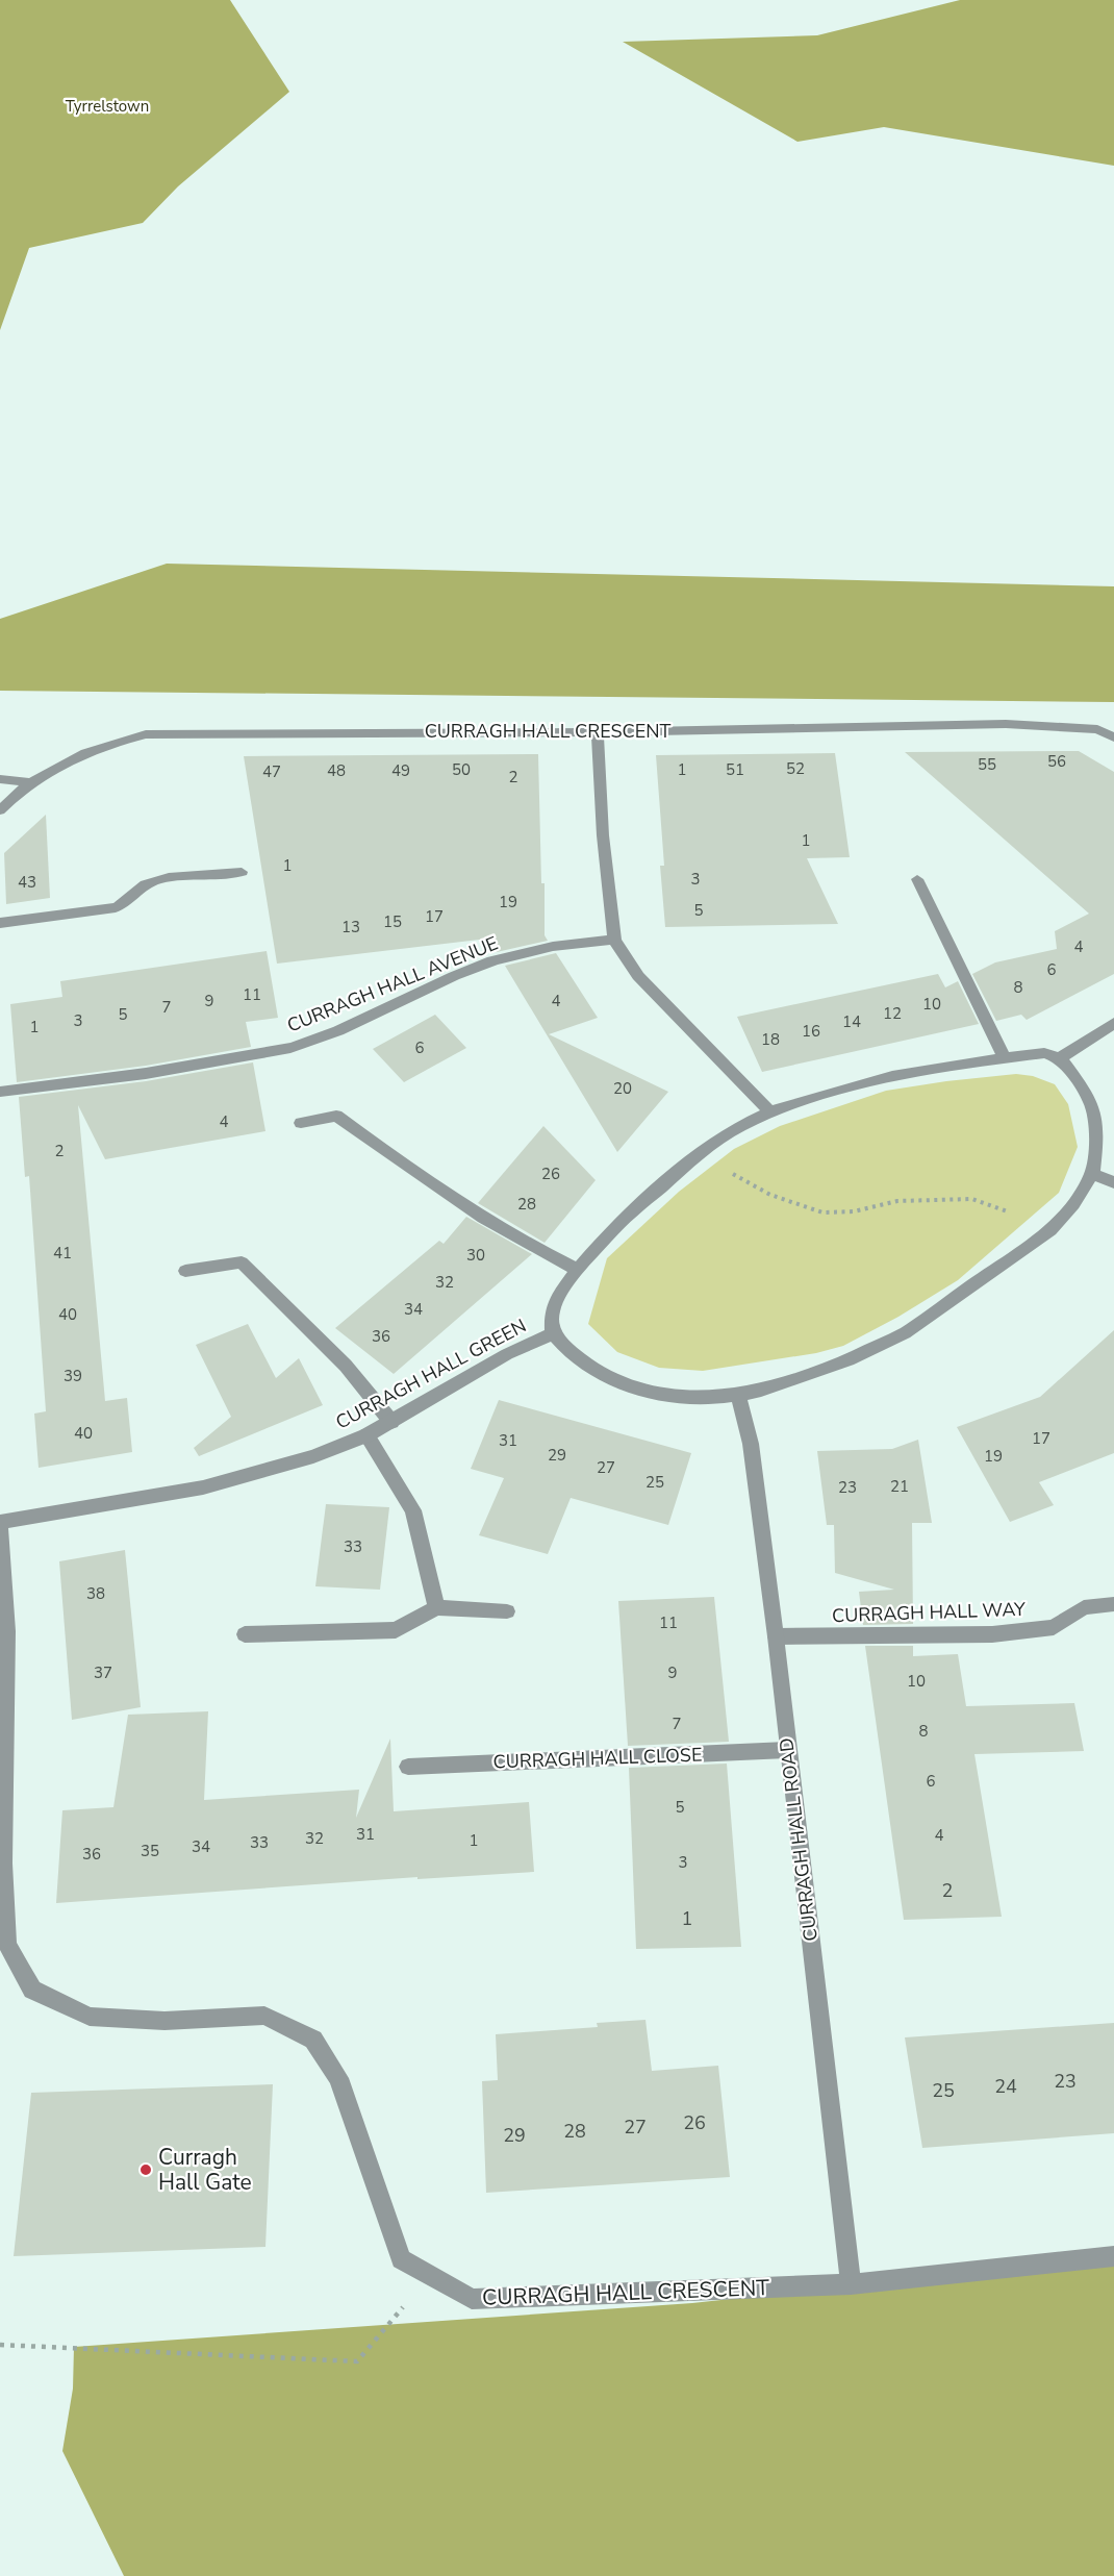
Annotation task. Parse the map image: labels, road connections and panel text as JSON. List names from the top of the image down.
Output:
{
  "streets": {
    "street": [
      "CURRAGH HALL CRESCENT",
      "CURRAGH HALL AVENUE",
      "CURRAGH HALL GREEN",
      "CURRAGH HALL WAY",
      "CURRAGH HALL CLOSE",
      "CURRAGH HALL ROAD"
    ]
  },
  "crossings": [
    ["CURRAGH HALL CRESCENT", "CURRAGH HALL GREEN"],
    ["CURRAGH HALL CRESCENT", "CURRAGH HALL ROAD"],
    ["CURRAGH HALL GREEN", "CURRAGH HALL ROAD"],
    ["CURRAGH HALL WAY", "CURRAGH HALL ROAD"],
    ["CURRAGH HALL CLOSE", "CURRAGH HALL ROAD"]
  ],
  "parks": ["Tyrrelstown"],
  "places": ["Curragh Hall Gate"],
  "house_numbers": [
    "56",
    "55",
    "52",
    "50",
    "1",
    "51",
    "48",
    "49",
    "47",
    "2",
    "1",
    "1",
    "3",
    "43",
    "19",
    "5",
    "17",
    "15",
    "13",
    "4",
    "6",
    "8",
    "11",
    "9",
    "4",
    "10",
    "7",
    "12",
    "5",
    "3",
    "14",
    "1",
    "16",
    "18",
    "6",
    "20",
    "4",
    "2",
    "26",
    "28",
    "41",
    "30",
    "32",
    "34",
    "40",
    "36",
    "39",
    "40",
    "17",
    "31",
    "29",
    "19",
    "27",
    "25",
    "21",
    "23",
    "33",
    "38",
    "11",
    "37",
    "9",
    "10",
    "7",
    "8",
    "6",
    "5",
    "31",
    "4",
    "32",
    "1",
    "33",
    "34",
    "35",
    "36",
    "3",
    "2",
    "1",
    "23",
    "24",
    "25",
    "26",
    "27",
    "28",
    "29"
  ]
}
